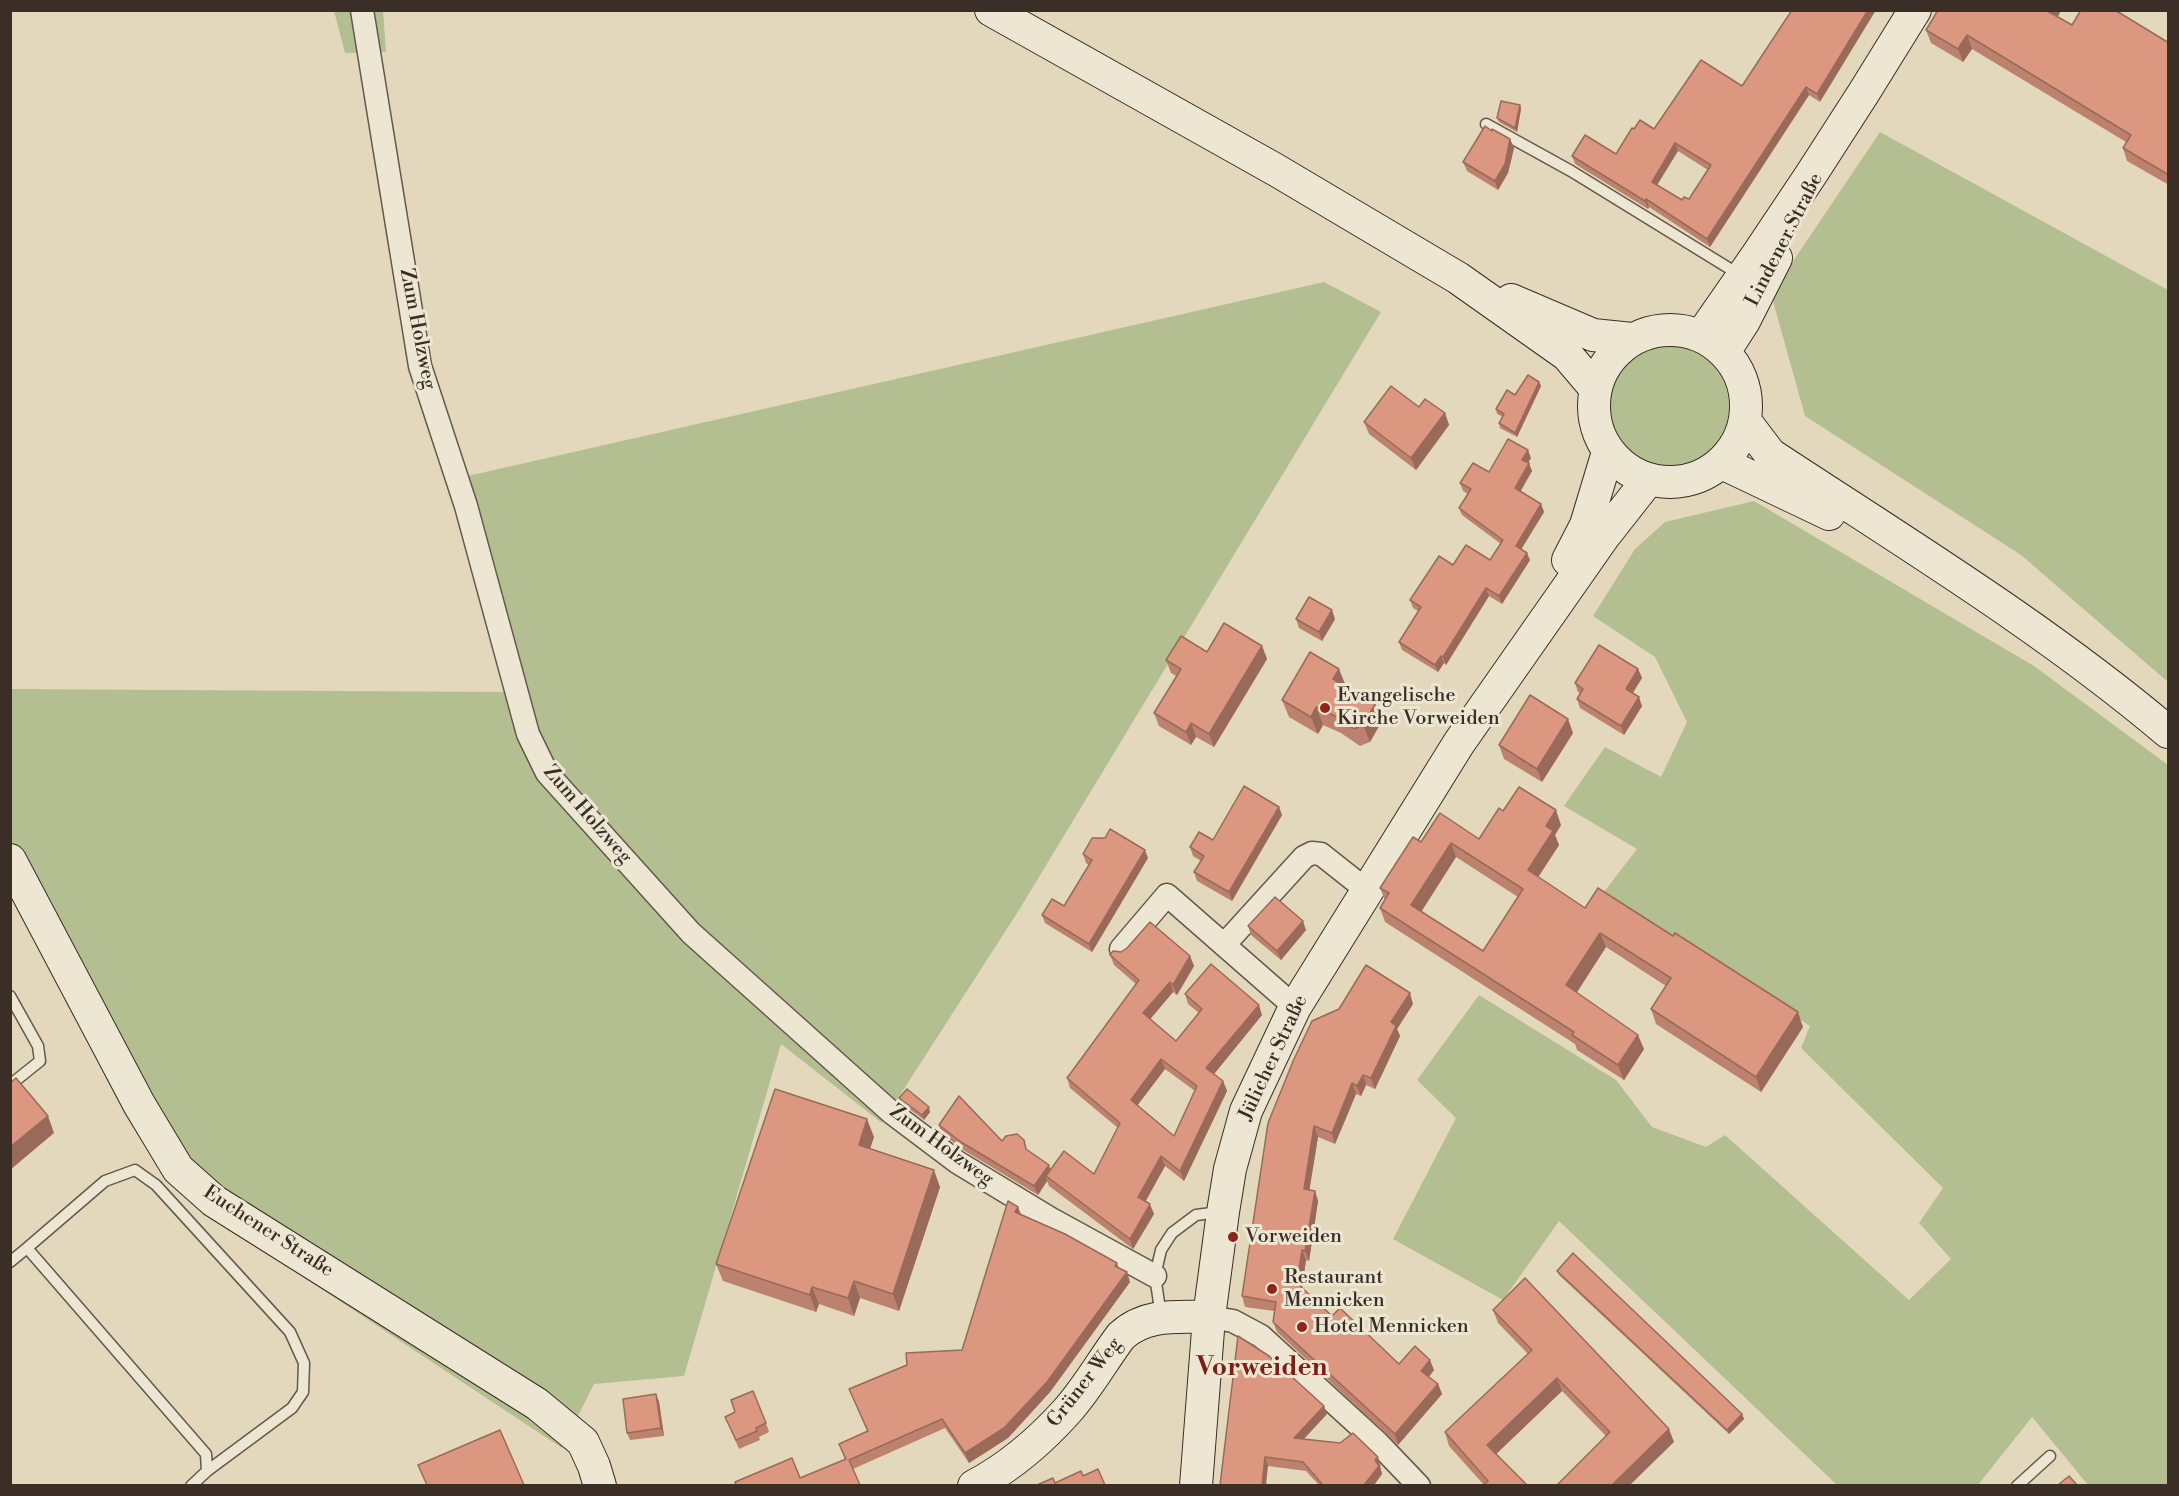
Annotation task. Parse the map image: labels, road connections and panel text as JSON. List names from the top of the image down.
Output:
{
  "streets": {
    "main road": [
      "Lindener Straße",
      "Jülicher Straße",
      "Euchener Straße",
      "Grüner Weg"
    ],
    "street": ["Zum Holzweg"]
  },
  "crossings": [
    ["Jülicher Straße", "Grüner Weg"]
  ],
  "districts": ["Vorweiden"],
  "places": [
    "Evangelische Kirche Vorweiden",
    "Vorweiden",
    "Restaurant Mennicken",
    "Hotel Mennicken"
  ]
}
